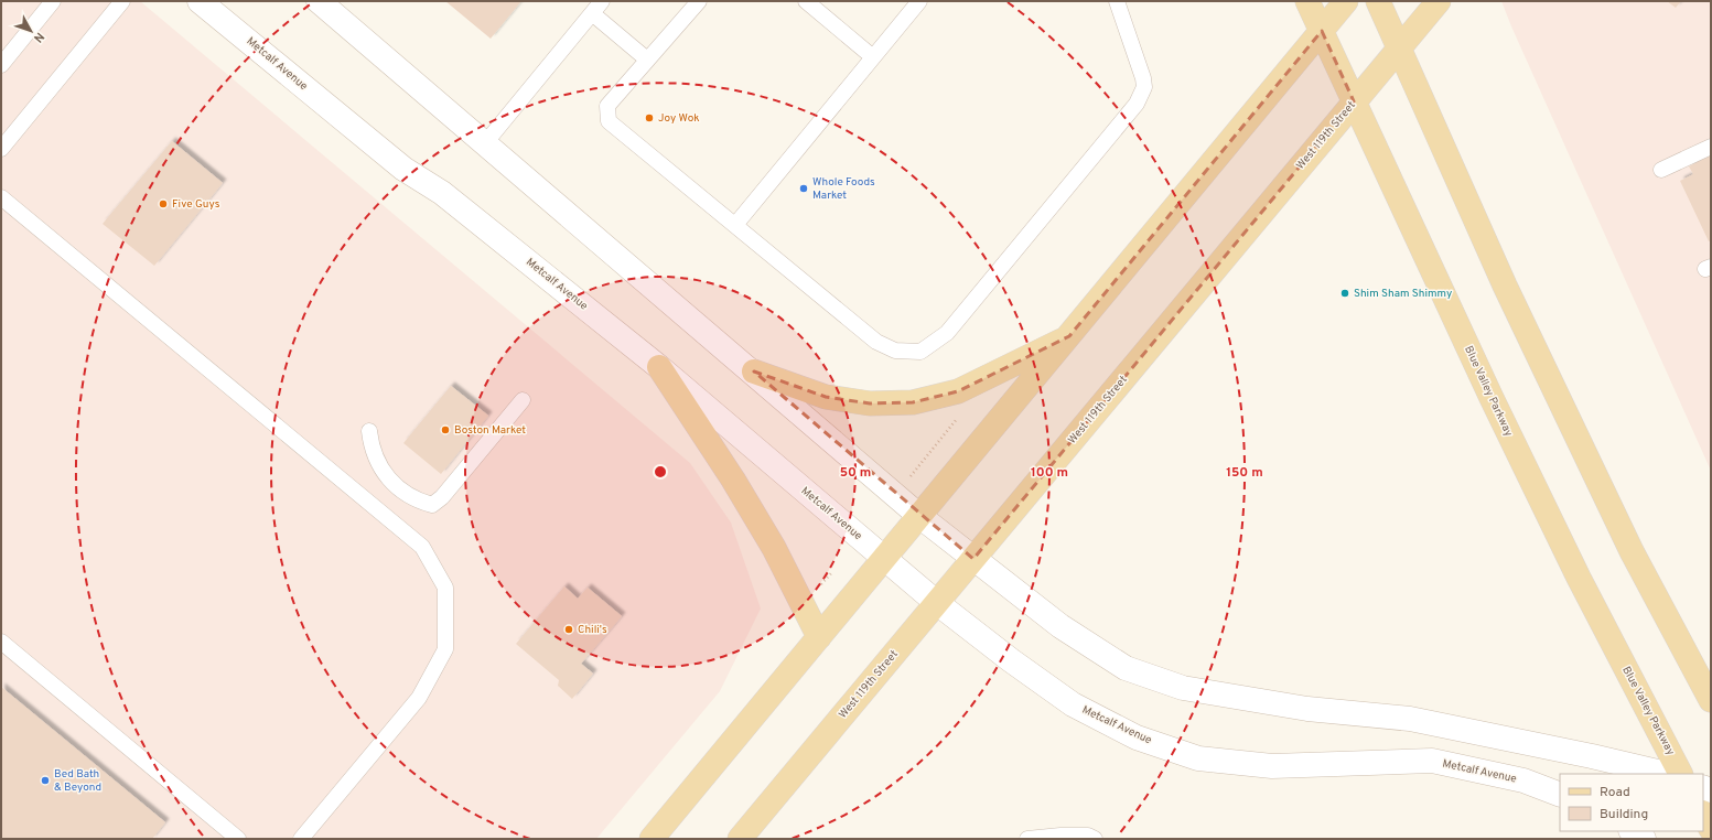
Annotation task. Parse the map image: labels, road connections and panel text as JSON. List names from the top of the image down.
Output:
{
  "streets": {
    "main road": ["Metcalf Avenue", "West 119th Street", "Blue Valley Parkway"]
  },
  "crossings": [
    ["Metcalf Avenue", "West 119th Street"],
    ["West 119th Street", "Blue Valley Parkway"]
  ],
  "places": [
    "Joy Wok",
    "Whole Foods Market",
    "Five Guys",
    "Shim Sham Shimmy",
    "Boston Market",
    "Chili's",
    "Bed Bath & Beyond"
  ],
  "legend": ["Road", "Building"],
  "north": "bottom right",
  "rings": ["50 m", "100 m", "150 m"]
}
